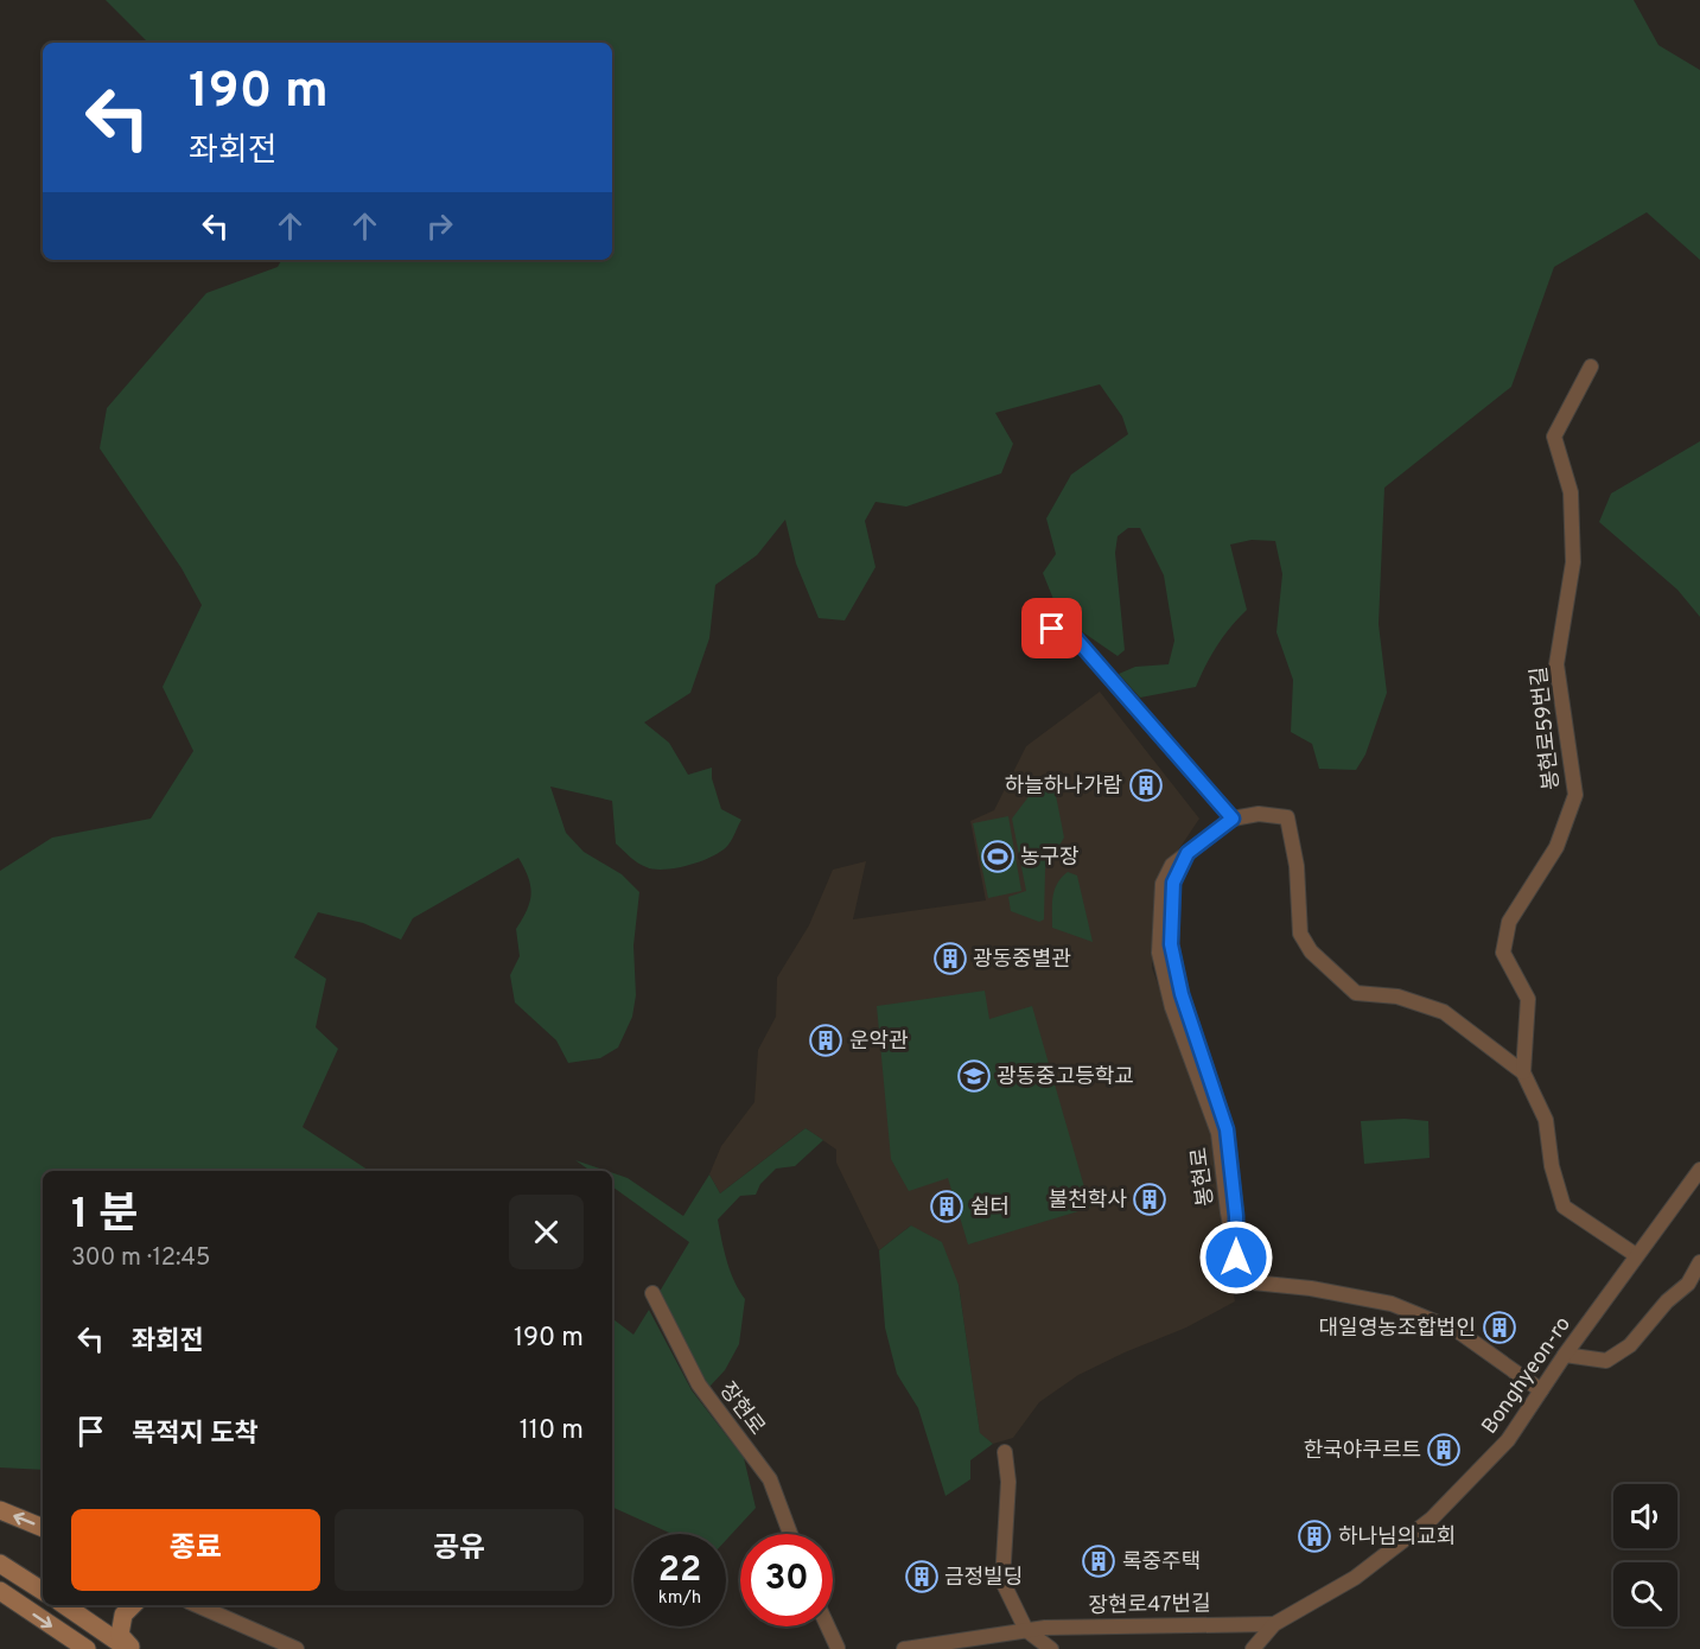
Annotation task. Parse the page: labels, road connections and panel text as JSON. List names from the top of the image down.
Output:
{
  "streets": {
    "street": [
      "봉현로59번길",
      "봉현로",
      "Bonghyeon-ro",
      "장현로",
      "장현로47번길"
    ]
  },
  "crossings": [
    ["봉현로59번길", "봉현로"],
    ["봉현로59번길", "Bonghyeon-ro"],
    ["봉현로", "Bonghyeon-ro"],
    ["Bonghyeon-ro", "장현로47번길"]
  ],
  "places": {
    "building": [
      "하늘하나가람",
      "광동중별관",
      "운악관",
      "불천학사",
      "쉼터",
      "대일영농조합법인",
      "한국야쿠르트",
      "하나님의교회",
      "록중주택",
      "금정빌딩"
    ],
    "sports": ["농구장"],
    "school or university": ["광동중고등학교"]
  },
  "page": {
    "turn": ["190 m", "좌회전"],
    "heading": ["1 분", "300 m · 12:45"],
    "list": [
      {
        "name": "좌회전",
        "value": "190 m"
      },
      {
        "name": "목적지 도착",
        "value": "110 m"
      }
    ],
    "buttons": ["종료", "공유"],
    "speed": "22 km/h",
    "limit": "30"
  }
}
